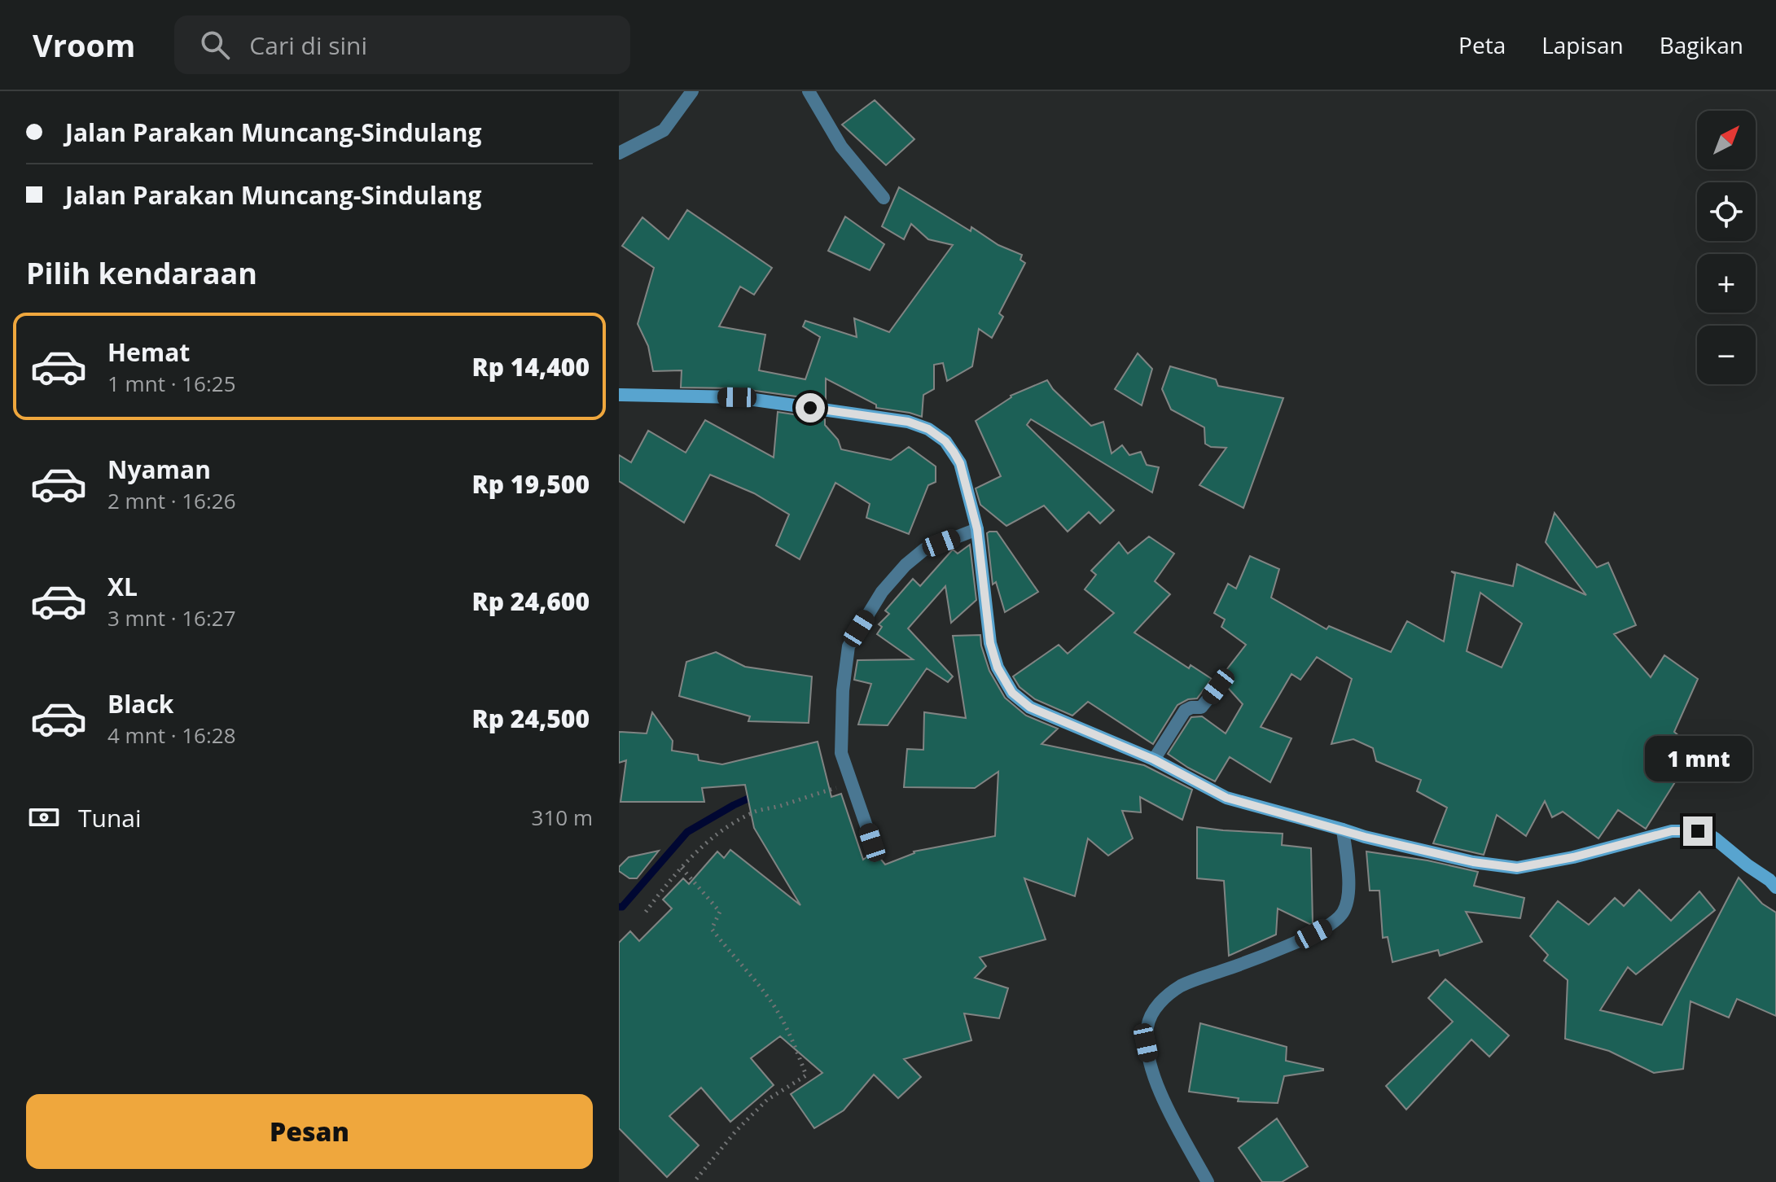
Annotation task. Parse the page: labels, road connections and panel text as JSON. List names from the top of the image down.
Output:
{
  "north": "top right",
  "page": {
    "header": "Vroom",
    "search": "Cari di sini",
    "nav": ["Peta", "Lapisan", "Bagikan"],
    "banner": ["Jalan Parakan Muncang-Sindulang", "Jalan Parakan Muncang-Sindulang"],
    "map_buttons": ["+", "−"],
    "heading": "Pilih kendaraan",
    "list": [
      {
        "name": "Hemat",
        "note": "1 mnt · 16:25",
        "value": "Rp 14,400"
      },
      {
        "name": "Nyaman",
        "note": "2 mnt · 16:26",
        "value": "Rp 19,500"
      },
      {
        "name": "XL",
        "note": "3 mnt · 16:27",
        "value": "Rp 24,600"
      },
      {
        "name": "Black",
        "note": "4 mnt · 16:28",
        "value": "Rp 24,500"
      }
    ],
    "bubble": "1 mnt",
    "pay": ["Tunai", "310 m"],
    "buttons": "Pesan"
  }
}
